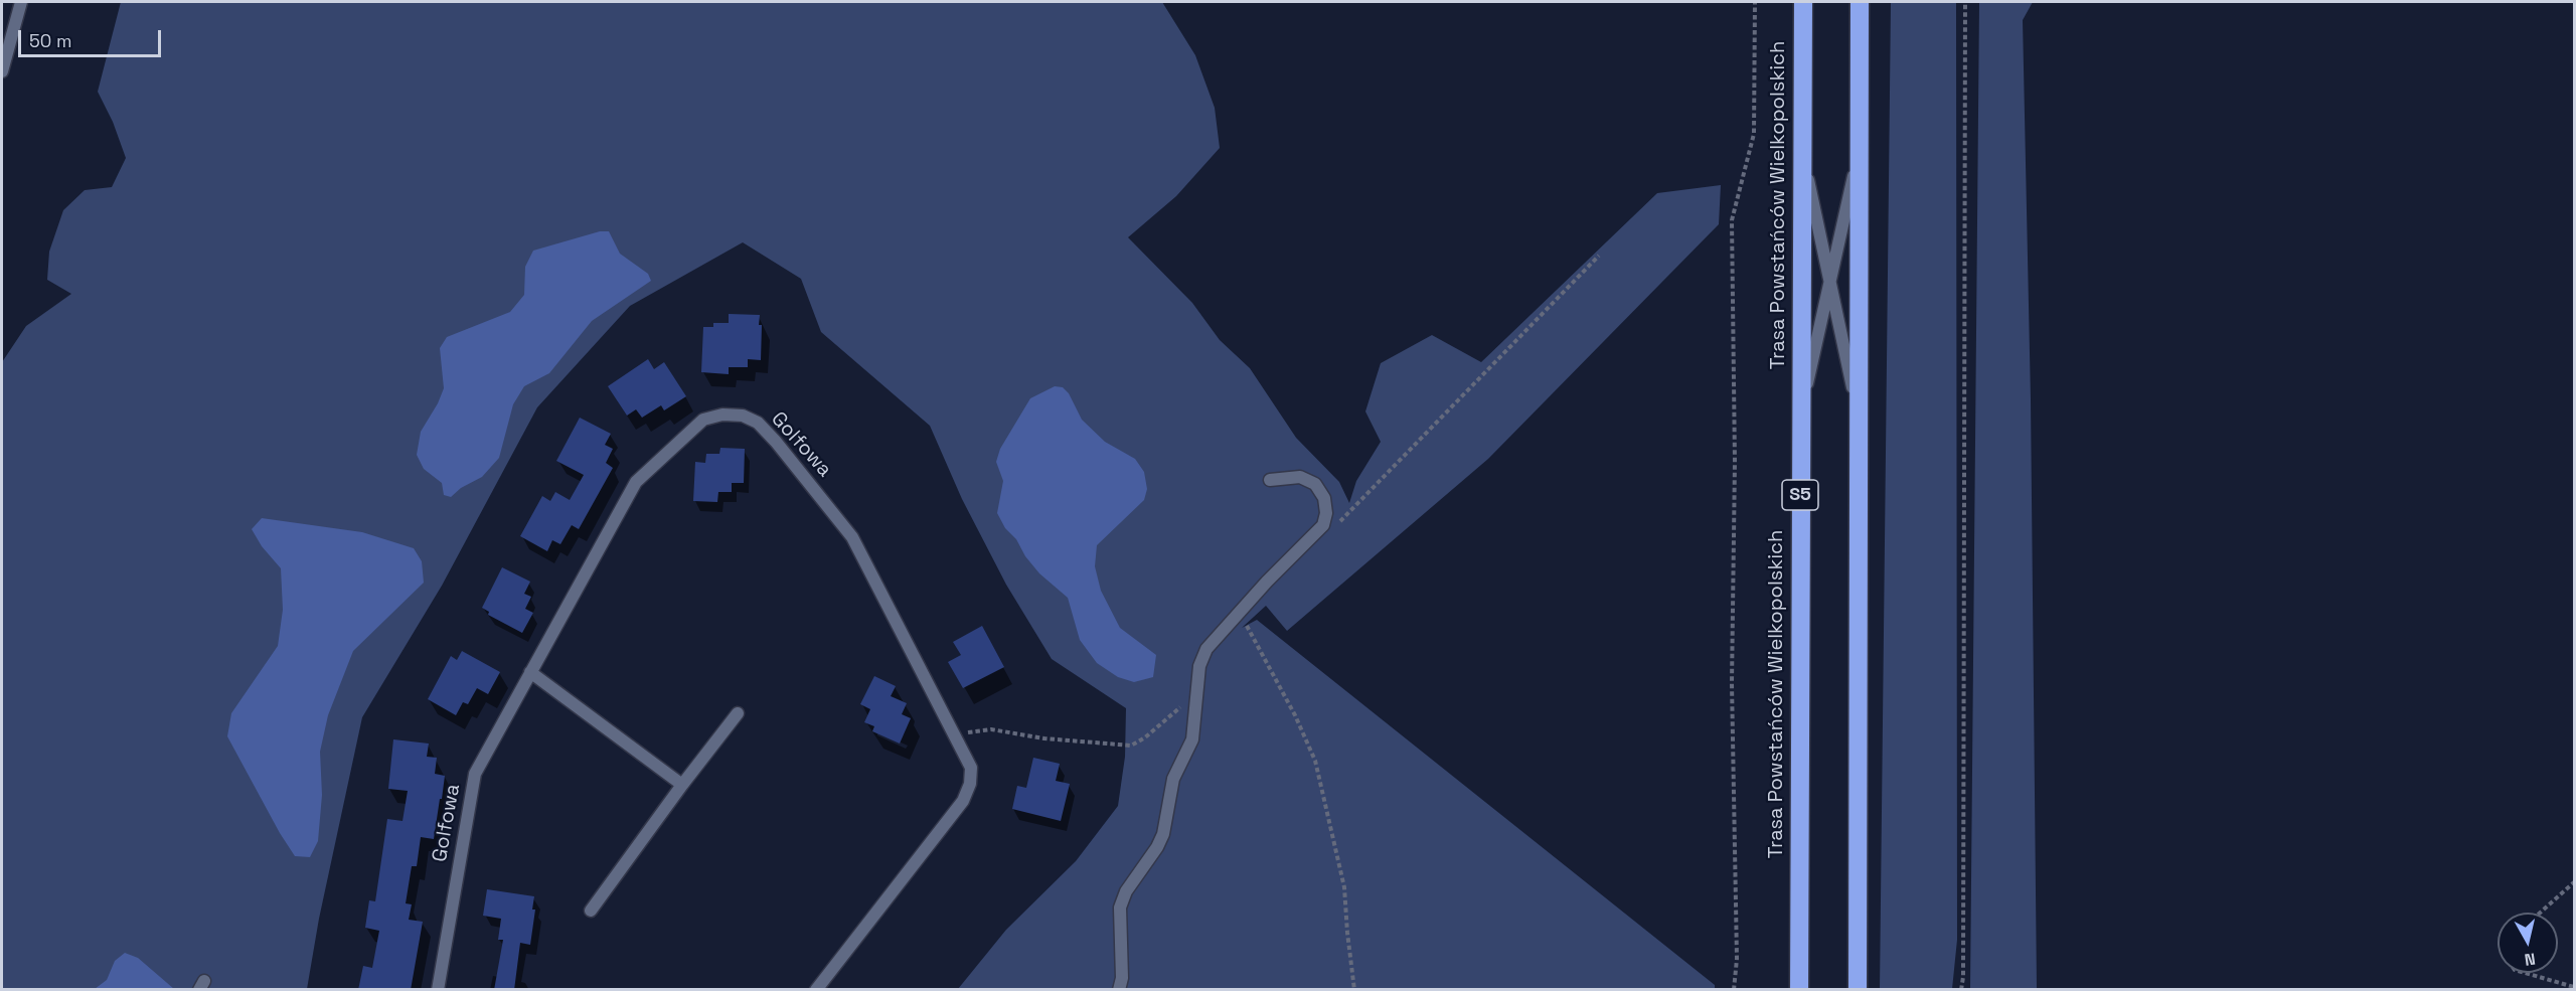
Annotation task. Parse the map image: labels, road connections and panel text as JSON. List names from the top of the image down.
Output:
{
  "streets": {
    "highway": ["Trasa Powstańców Wielkopolskich", "S5"],
    "lane": ["Golfowa"]
  },
  "scale_bar": "50 m",
  "north": "bottom"
}
